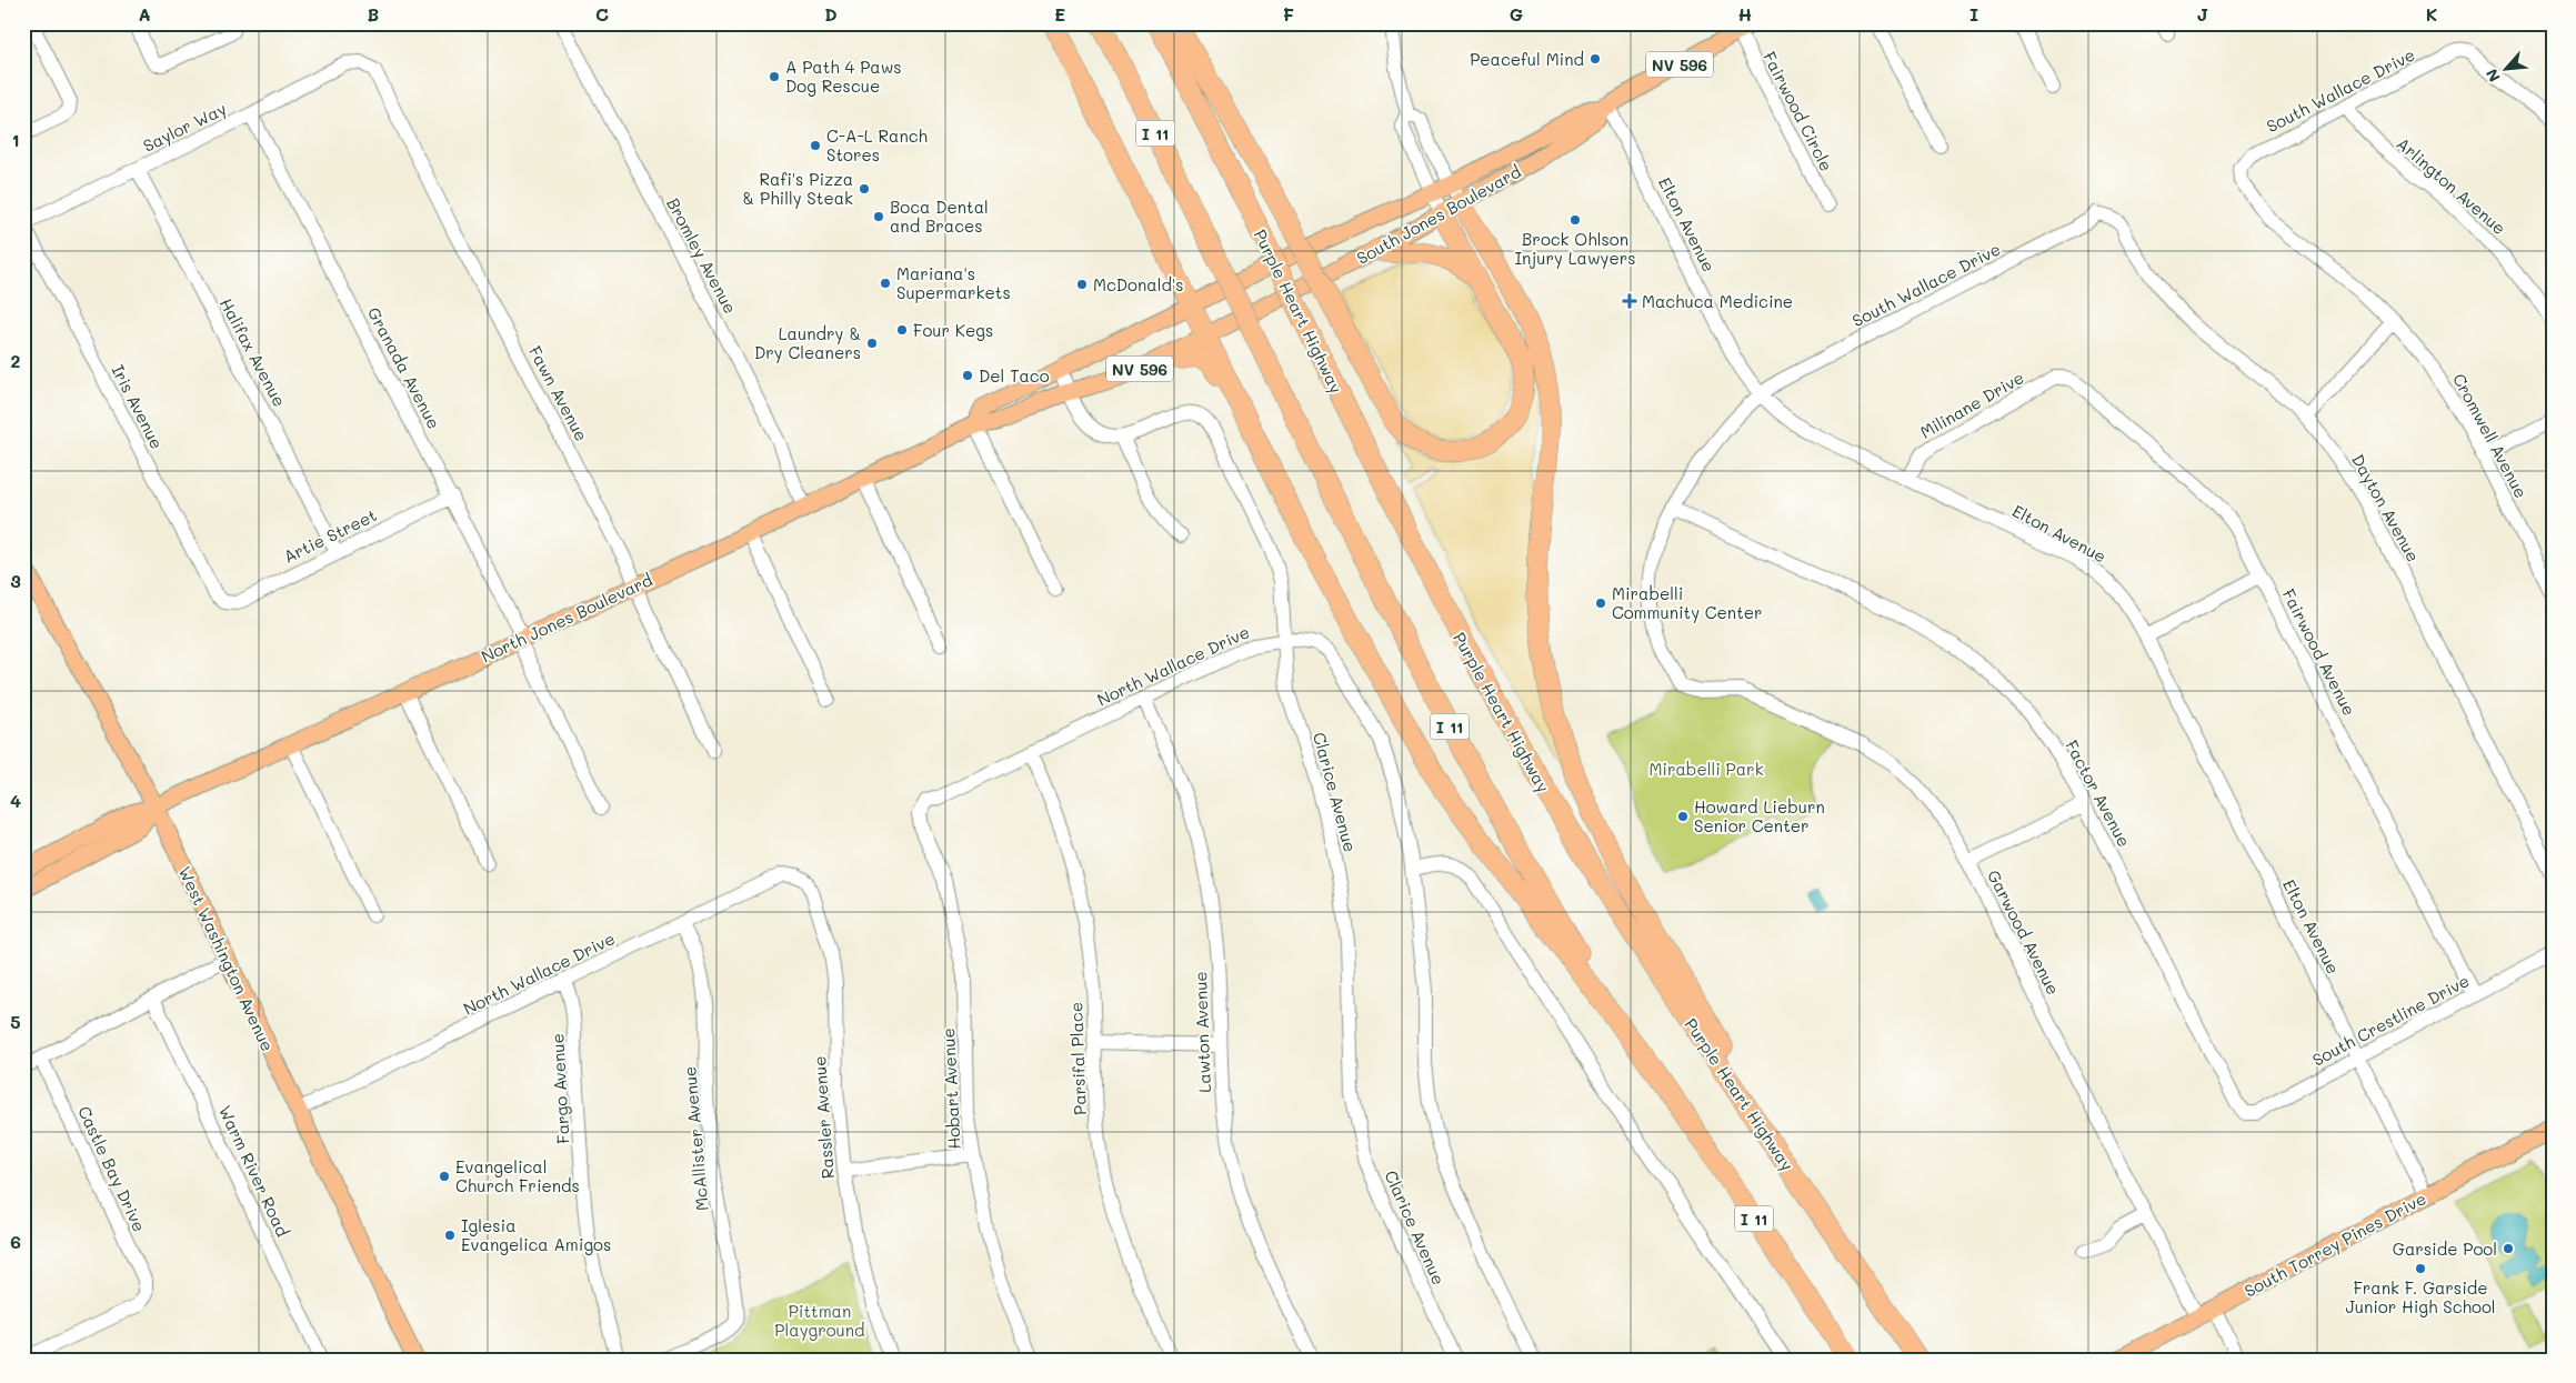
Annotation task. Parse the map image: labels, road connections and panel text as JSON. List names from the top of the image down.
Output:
{
  "streets": {
    "highway": ["I 11", "Purple Heart Highway"],
    "main road": [
      "NV 596",
      "South Jones Boulevard",
      "North Jones Boulevard",
      "West Washington Avenue",
      "South Torrey Pines Drive"
    ],
    "street": [
      "South Wallace Drive",
      "Fairwood Circle",
      "Saylor Way",
      "Arlington Avenue",
      "Elton Avenue",
      "Bromley Avenue",
      "Halifax Avenue",
      "Granada Avenue",
      "Fawn Avenue",
      "Milinane Drive",
      "Iris Avenue",
      "Cromwell Avenue",
      "Dayton Avenue",
      "Artie Street",
      "Fairwood Avenue",
      "North Wallace Drive",
      "Clarice Avenue",
      "Factor Avenue",
      "Garwood Avenue",
      "South Crestline Drive",
      "Lawton Avenue",
      "Parsifal Place",
      "Fargo Avenue",
      "Hobart Avenue",
      "Rassler Avenue",
      "McAllister Avenue",
      "Castle Bay Drive",
      "Warm River Road"
    ]
  },
  "crossings": [
    ["South Wallace Drive", "Arlington Avenue"],
    ["South Wallace Drive", "Elton Avenue"],
    ["South Wallace Drive", "Cromwell Avenue"],
    ["South Wallace Drive", "Dayton Avenue"],
    ["South Wallace Drive", "Factor Avenue"],
    ["South Wallace Drive", "Garwood Avenue"],
    ["Fairwood Circle", "South Jones Boulevard"],
    ["Saylor Way", "Halifax Avenue"],
    ["Saylor Way", "Granada Avenue"],
    ["Saylor Way", "Fawn Avenue"],
    ["Saylor Way", "Iris Avenue"],
    ["South Jones Boulevard", "Elton Avenue"],
    ["South Jones Boulevard", "North Jones Boulevard"],
    ["Elton Avenue", "Milinane Drive"],
    ["Elton Avenue", "South Crestline Drive"],
    ["Elton Avenue", "South Torrey Pines Drive"],
    ["Bromley Avenue", "North Jones Boulevard"],
    ["Halifax Avenue", "Artie Street"],
    ["Granada Avenue", "Artie Street"],
    ["Granada Avenue", "North Jones Boulevard"],
    ["Fawn Avenue", "North Jones Boulevard"],
    ["Milinane Drive", "Fairwood Avenue"],
    ["Iris Avenue", "Artie Street"],
    ["North Jones Boulevard", "West Washington Avenue"],
    ["Fairwood Avenue", "South Crestline Drive"],
    ["North Wallace Drive", "Clarice Avenue"],
    ["North Wallace Drive", "West Washington Avenue"],
    ["North Wallace Drive", "Lawton Avenue"],
    ["North Wallace Drive", "Parsifal Place"],
    ["North Wallace Drive", "Fargo Avenue"],
    ["North Wallace Drive", "Hobart Avenue"],
    ["North Wallace Drive", "Rassler Avenue"],
    ["North Wallace Drive", "McAllister Avenue"],
    ["Factor Avenue", "South Crestline Drive"],
    ["Garwood Avenue", "South Torrey Pines Drive"]
  ],
  "parks": ["Mirabelli Park", "Pittman Playground"],
  "places": {
    "other": [
      "Peaceful Mind",
      "A Path 4 Paws Dog Rescue",
      "C-A-L Ranch Stores",
      "Rafi's Pizza & Philly Steak",
      "Boca Dental and Braces",
      "Brock Ohlson Injury Lawyers",
      "Mariana's Supermarkets",
      "McDonald's",
      "Four Kegs",
      "Laundry & Dry Cleaners",
      "Del Taco",
      "Mirabelli Community Center",
      "Howard Lieburn Senior Center",
      "Evangelical Church Friends",
      "Iglesia Evangelica Amigos",
      "Garside Pool",
      "Frank F. Garside Junior High School"
    ],
    "health": ["Machuca Medicine"]
  },
  "north": "bottom left",
  "grid": {
    "columns": [
      "A",
      "B",
      "C",
      "D",
      "E",
      "F",
      "G",
      "H",
      "I",
      "J",
      "K"
    ],
    "rows": [
      "1",
      "2",
      "3",
      "4",
      "5",
      "6"
    ]
  }
}
